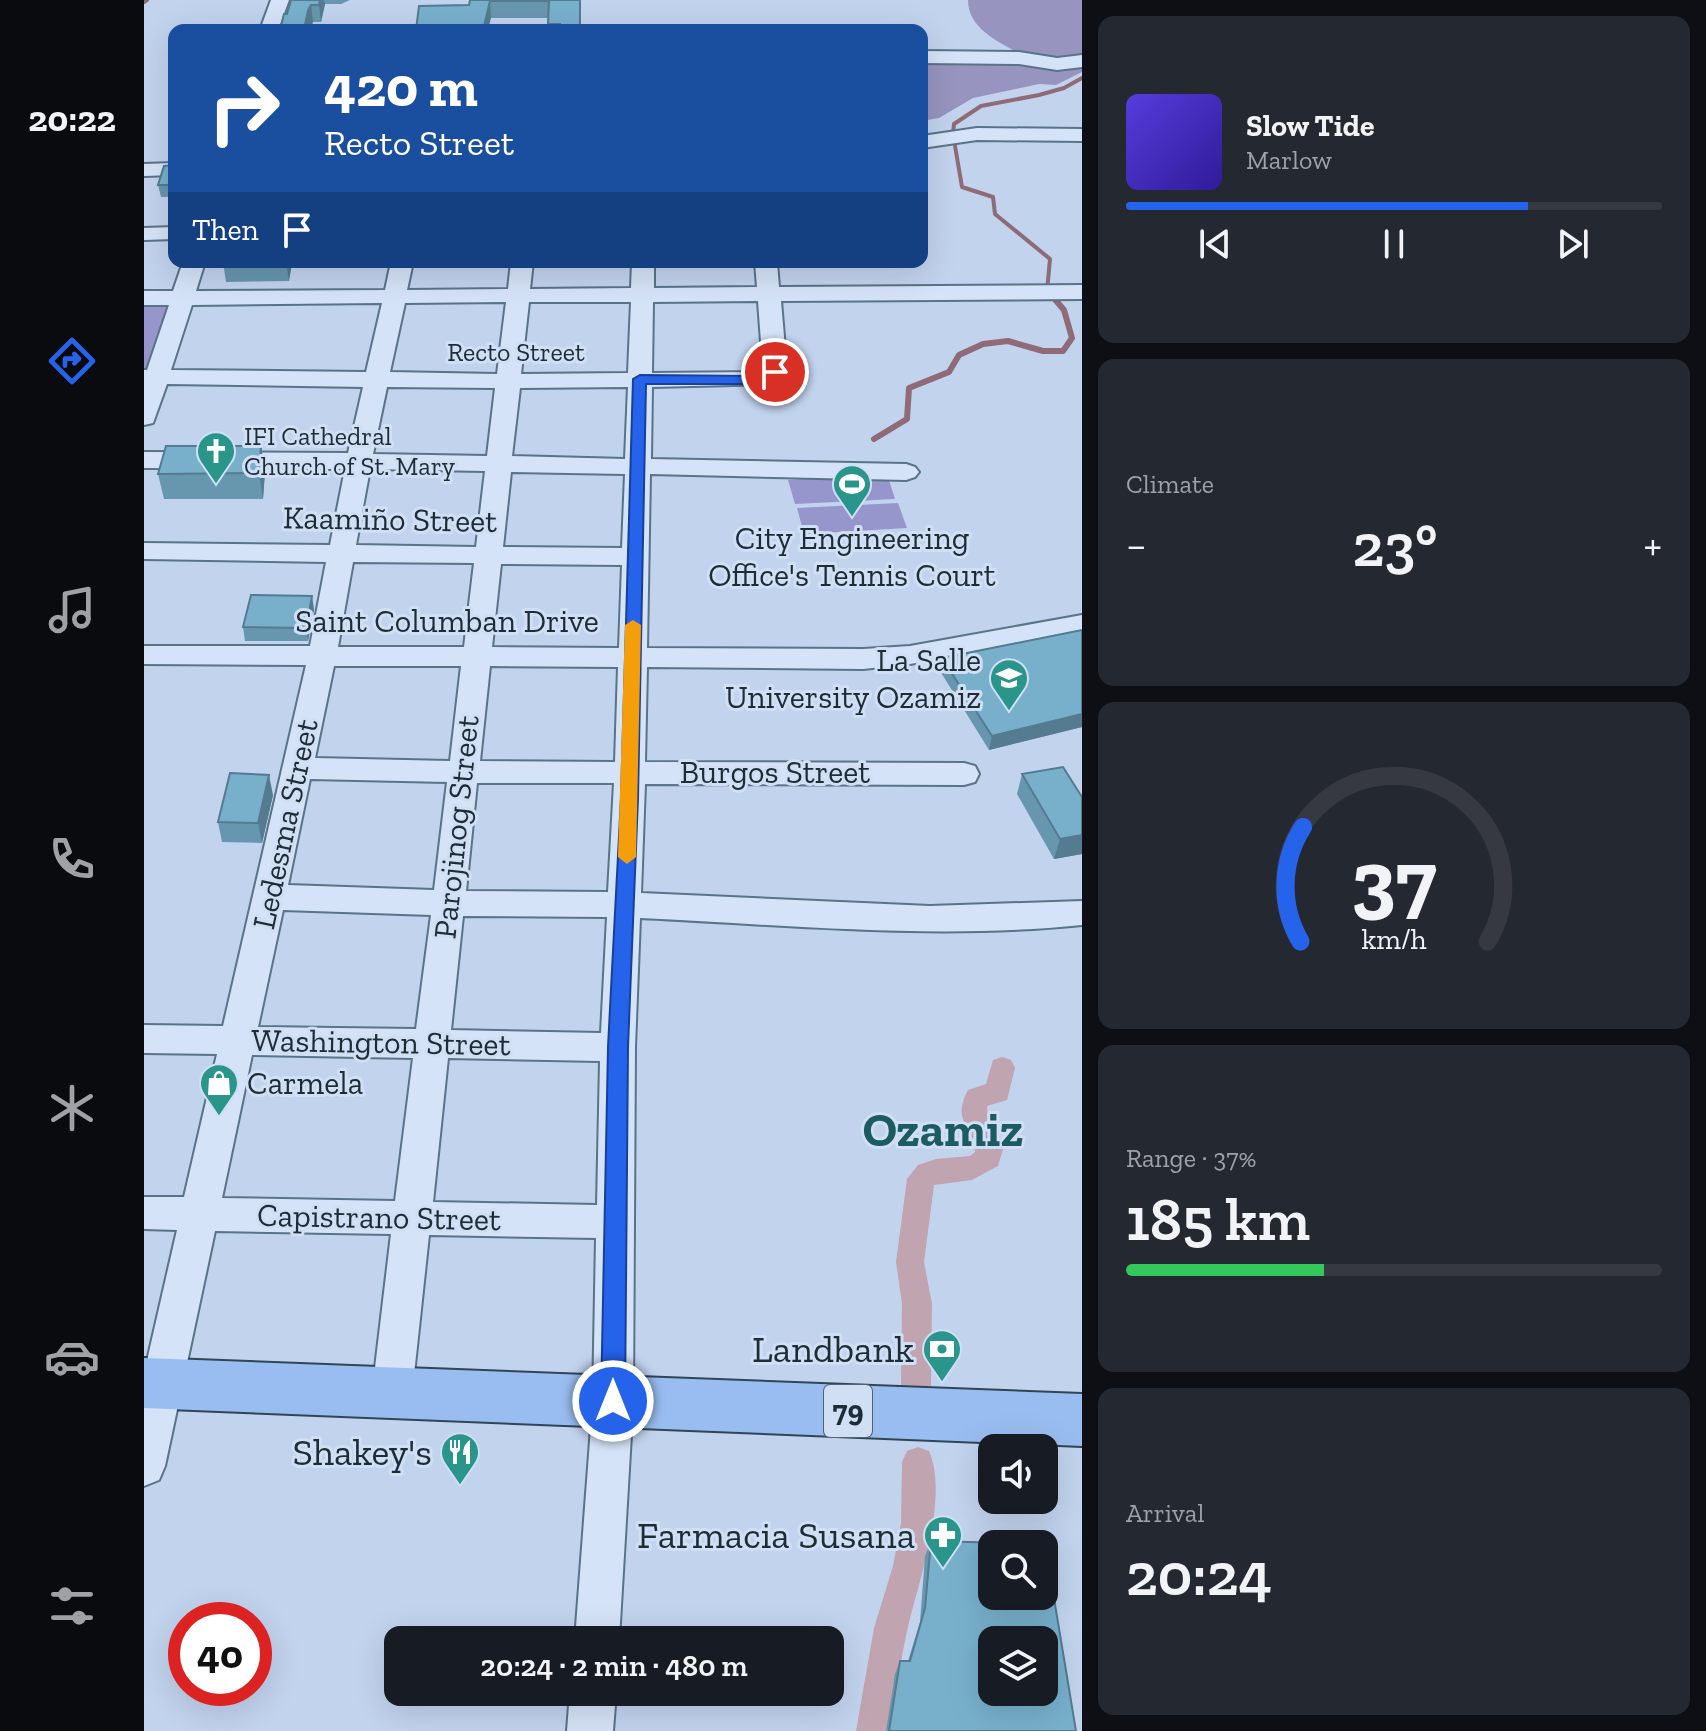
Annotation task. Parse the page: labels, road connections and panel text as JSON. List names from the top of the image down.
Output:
{
  "streets": {
    "main road": ["79"],
    "street": [
      "Recto Street",
      "Kaamiño Street",
      "Saint Columban Drive",
      "Burgos Street",
      "Ledesma Street",
      "Parojinog Street",
      "Washington Street",
      "Capistrano Street"
    ]
  },
  "crossings": [
    ["Recto Street", "Ledesma Street"],
    ["Recto Street", "Parojinog Street"],
    ["Kaamiño Street", "Ledesma Street"],
    ["Kaamiño Street", "Parojinog Street"],
    ["Saint Columban Drive", "Ledesma Street"],
    ["Saint Columban Drive", "Parojinog Street"],
    ["Burgos Street", "Ledesma Street"],
    ["Burgos Street", "Parojinog Street"],
    ["Ledesma Street", "Washington Street"],
    ["Ledesma Street", "Capistrano Street"],
    ["Ledesma Street", "79"],
    ["Parojinog Street", "Washington Street"],
    ["Parojinog Street", "Capistrano Street"],
    ["Parojinog Street", "79"]
  ],
  "districts": ["Ozamiz"],
  "places": {
    "church": ["IFI Cathedral Church of St. Mary"],
    "sports": ["City Engineering Office's Tennis Court"],
    "school or university": ["La Salle University Ozamiz"],
    "shop": ["Carmela"],
    "bank": ["Landbank"],
    "restaurant": ["Shakey's"],
    "pharmacy": ["Farmacia Susana"]
  },
  "page": {
    "tabs": "20:22",
    "turn": ["420 m", "Recto Street"],
    "song": ["Slow Tide", "Marlow"],
    "then": "Then",
    "tile": [
      "Climate",
      ["Range · 37%", "185 km"],
      ["Arrival", "20:24"]
    ],
    "heat": ["−", "23°", "+"],
    "limit": "40",
    "trip": "20:24 · 2 min · 480 m",
    "gauge": ["37", "km/h"]
  }
}
